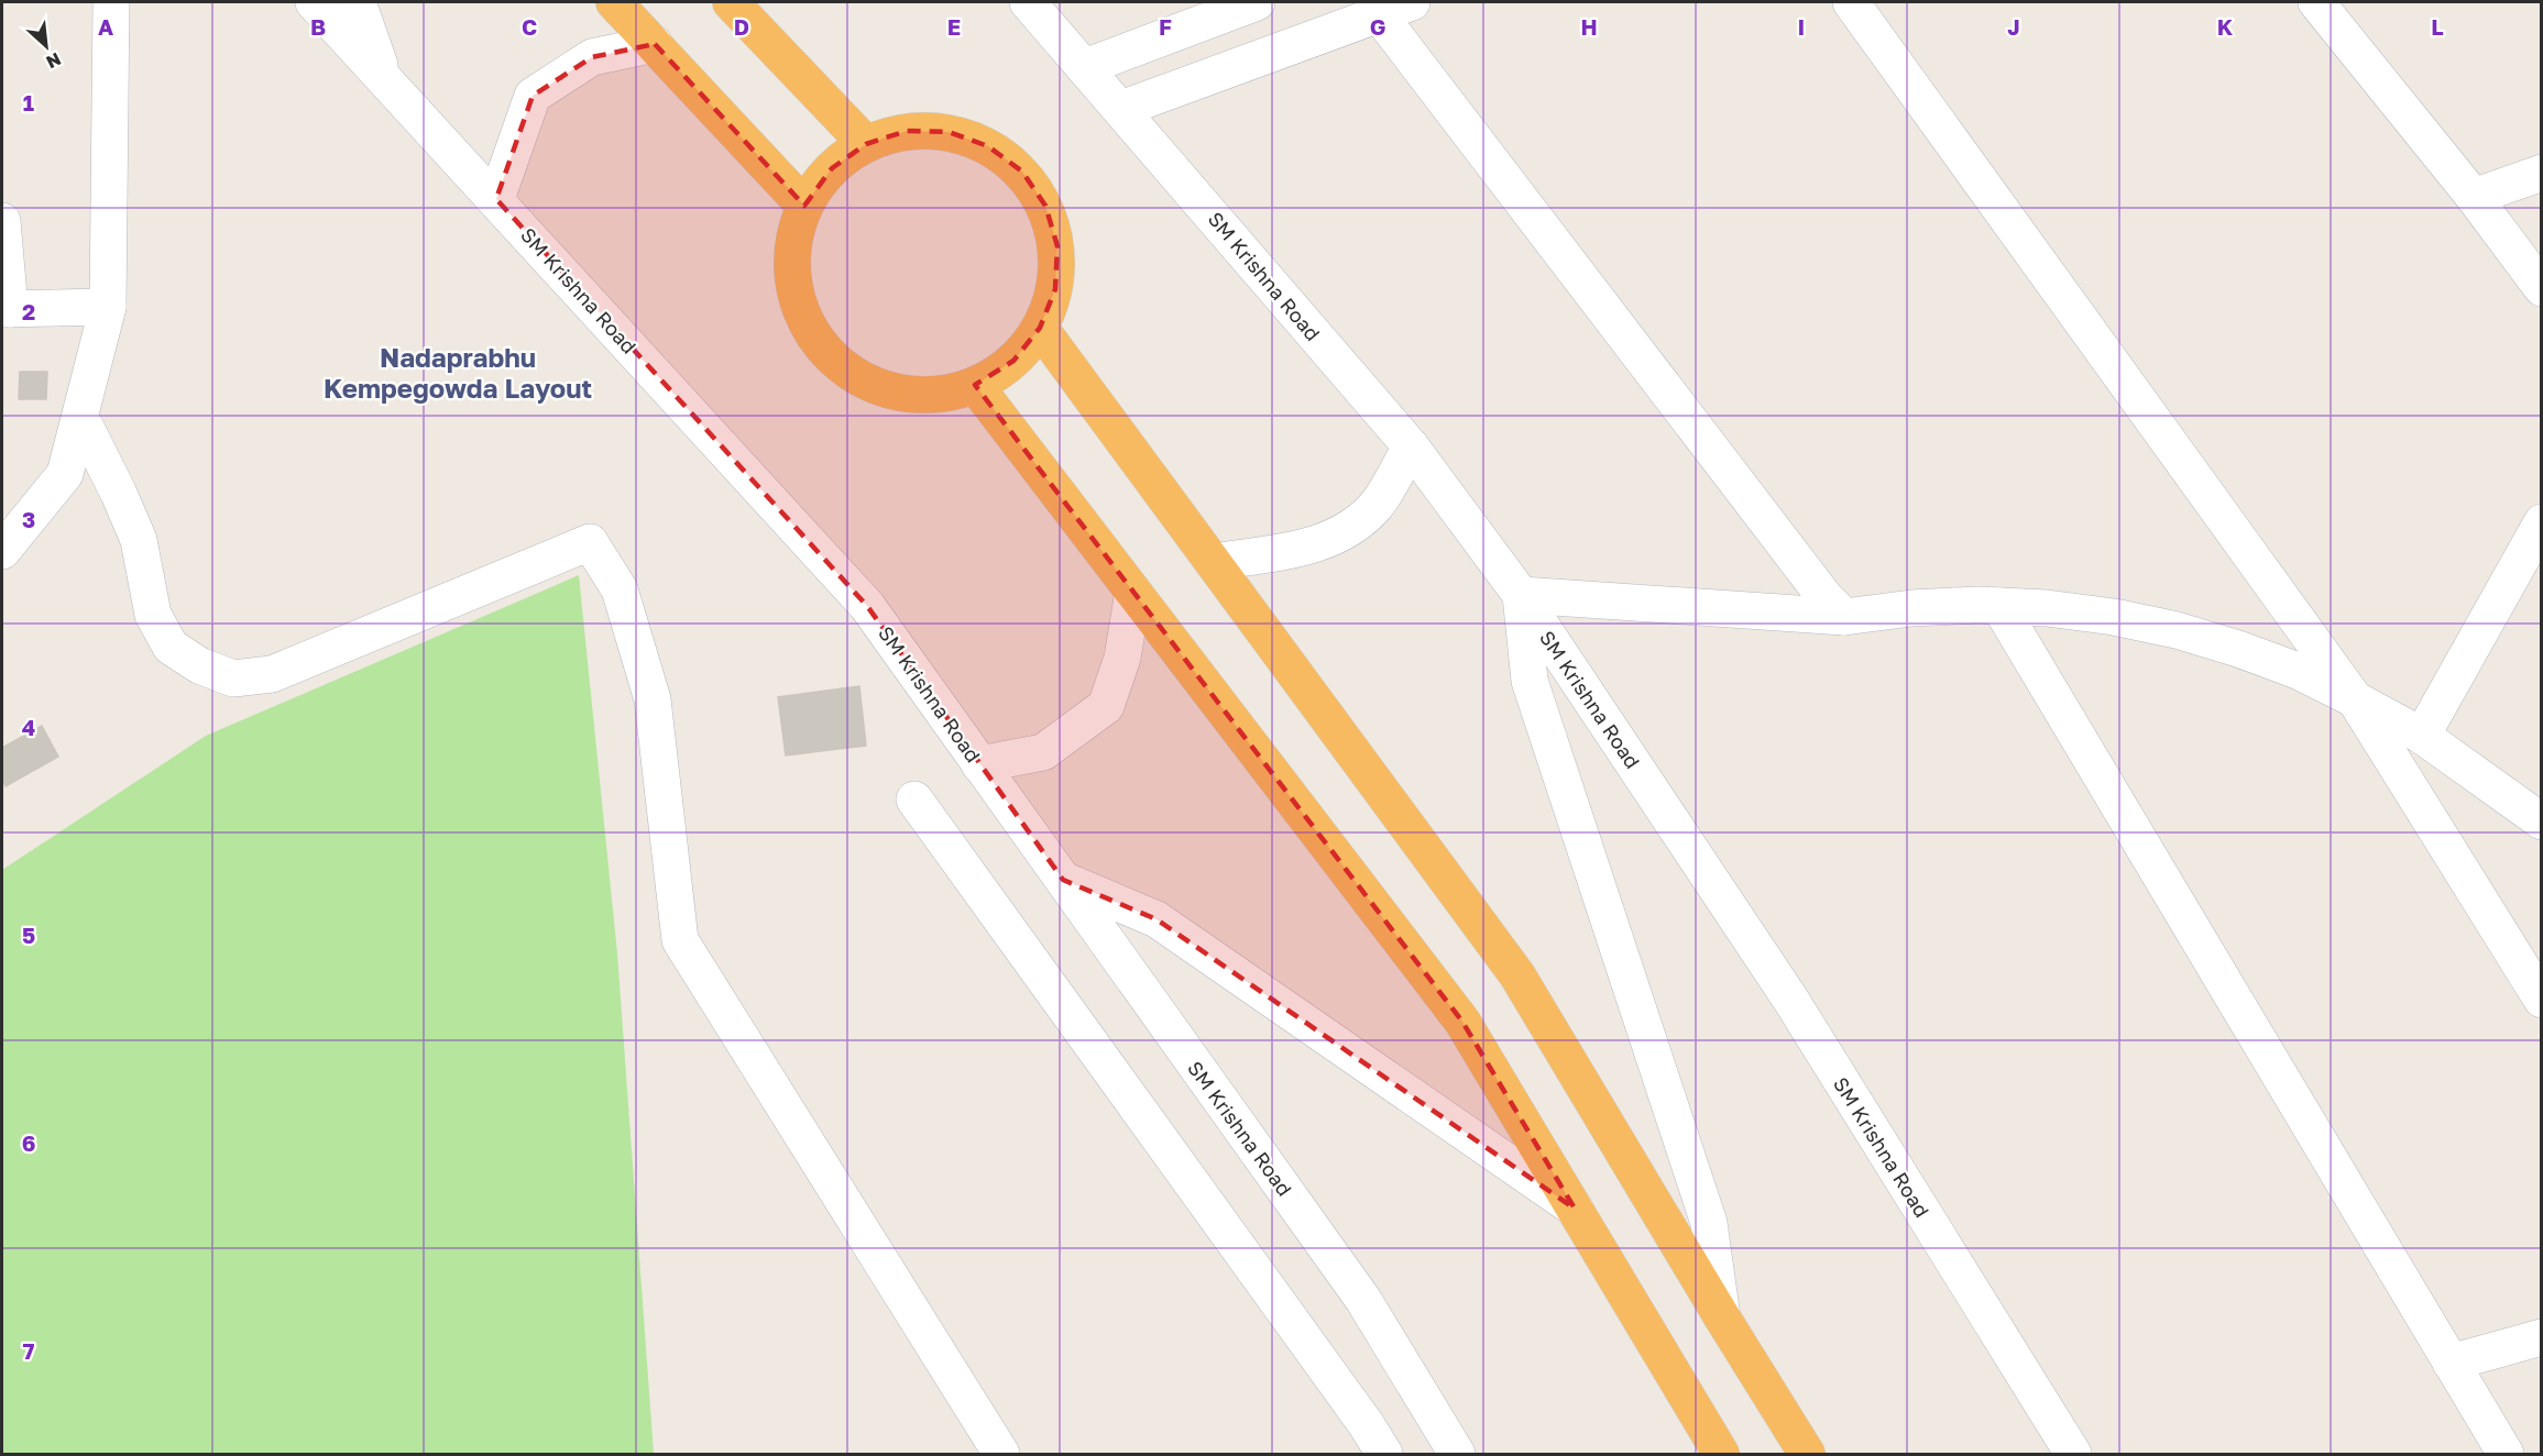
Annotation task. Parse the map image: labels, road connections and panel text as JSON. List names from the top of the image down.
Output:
{
  "streets": {
    "street": ["SM Krishna Road"]
  },
  "districts": ["Nadaprabhu Kempegowda Layout"],
  "north": "bottom right",
  "grid": {
    "columns": [
      "A",
      "B",
      "C",
      "D",
      "E",
      "F",
      "G",
      "H",
      "I",
      "J",
      "K",
      "L"
    ],
    "rows": [
      "1",
      "2",
      "3",
      "4",
      "5",
      "6",
      "7"
    ]
  }
}
